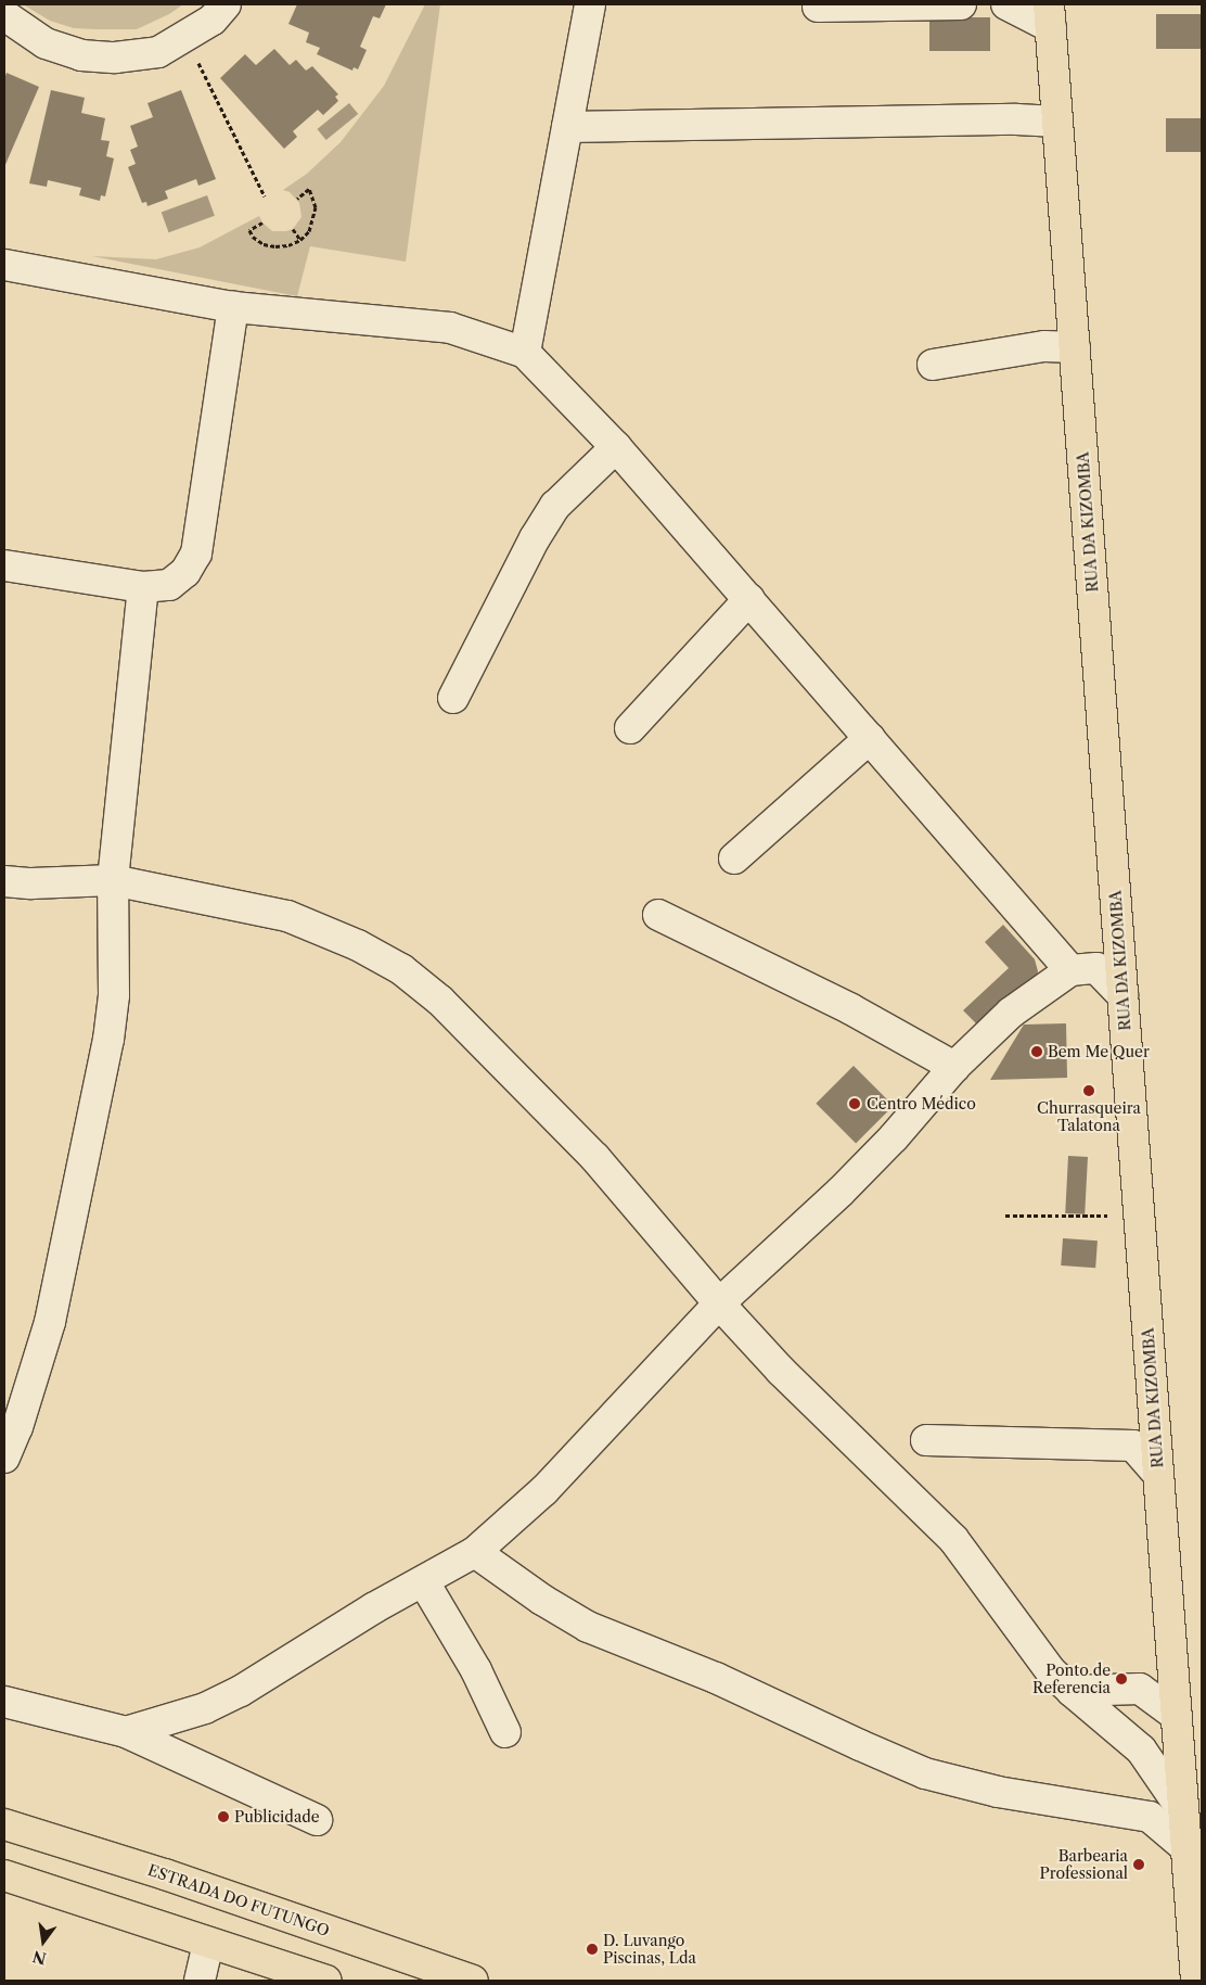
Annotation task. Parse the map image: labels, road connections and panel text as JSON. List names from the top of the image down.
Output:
{
  "streets": {
    "main road": ["RUA DA KIZOMBA", "ESTRADA DO FUTUNGO"]
  },
  "places": [
    "Bem Me Quer",
    "Churrasqueira Talatona",
    "Centro Médico",
    "Ponto de Referencia",
    "Publicidade",
    "Barbearia Professional",
    "D. Luvango Piscinas, Lda"
  ],
  "north": "bottom"
}
